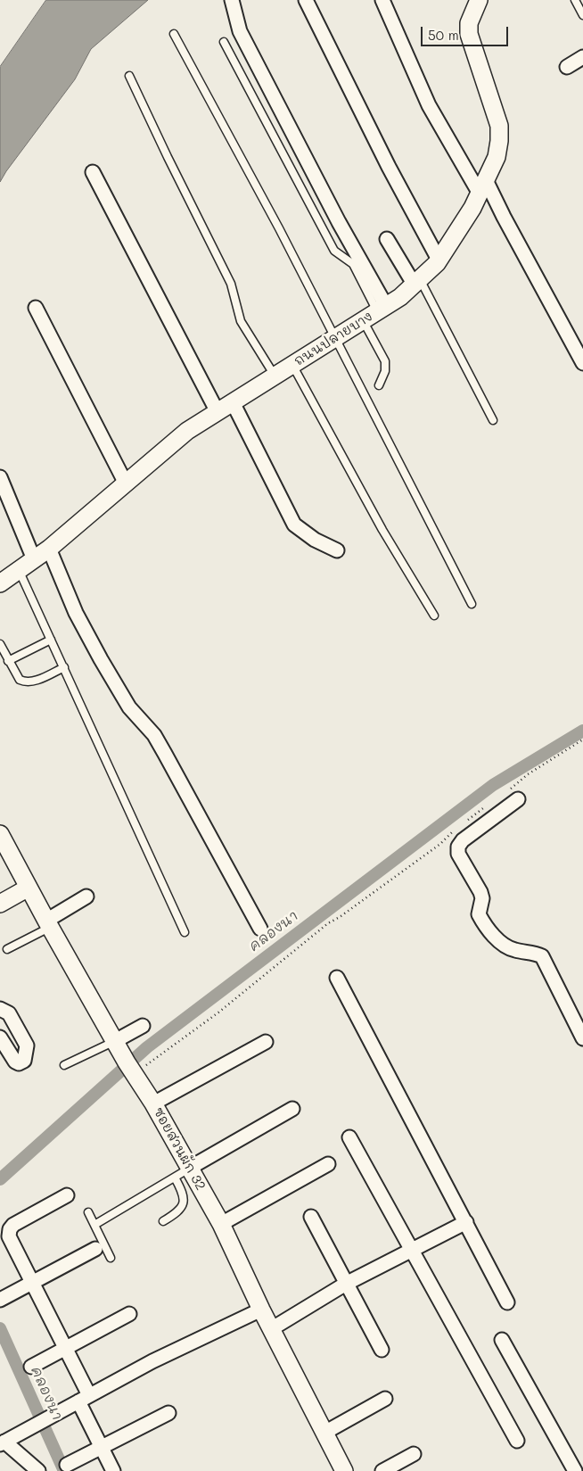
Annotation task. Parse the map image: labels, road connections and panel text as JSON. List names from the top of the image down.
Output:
{
  "streets": {
    "street": ["ถนนปลายบาง", "ซอยสวนผัก 32"]
  },
  "water": ["คลองนา"],
  "scale_bar": "50 m"
}
